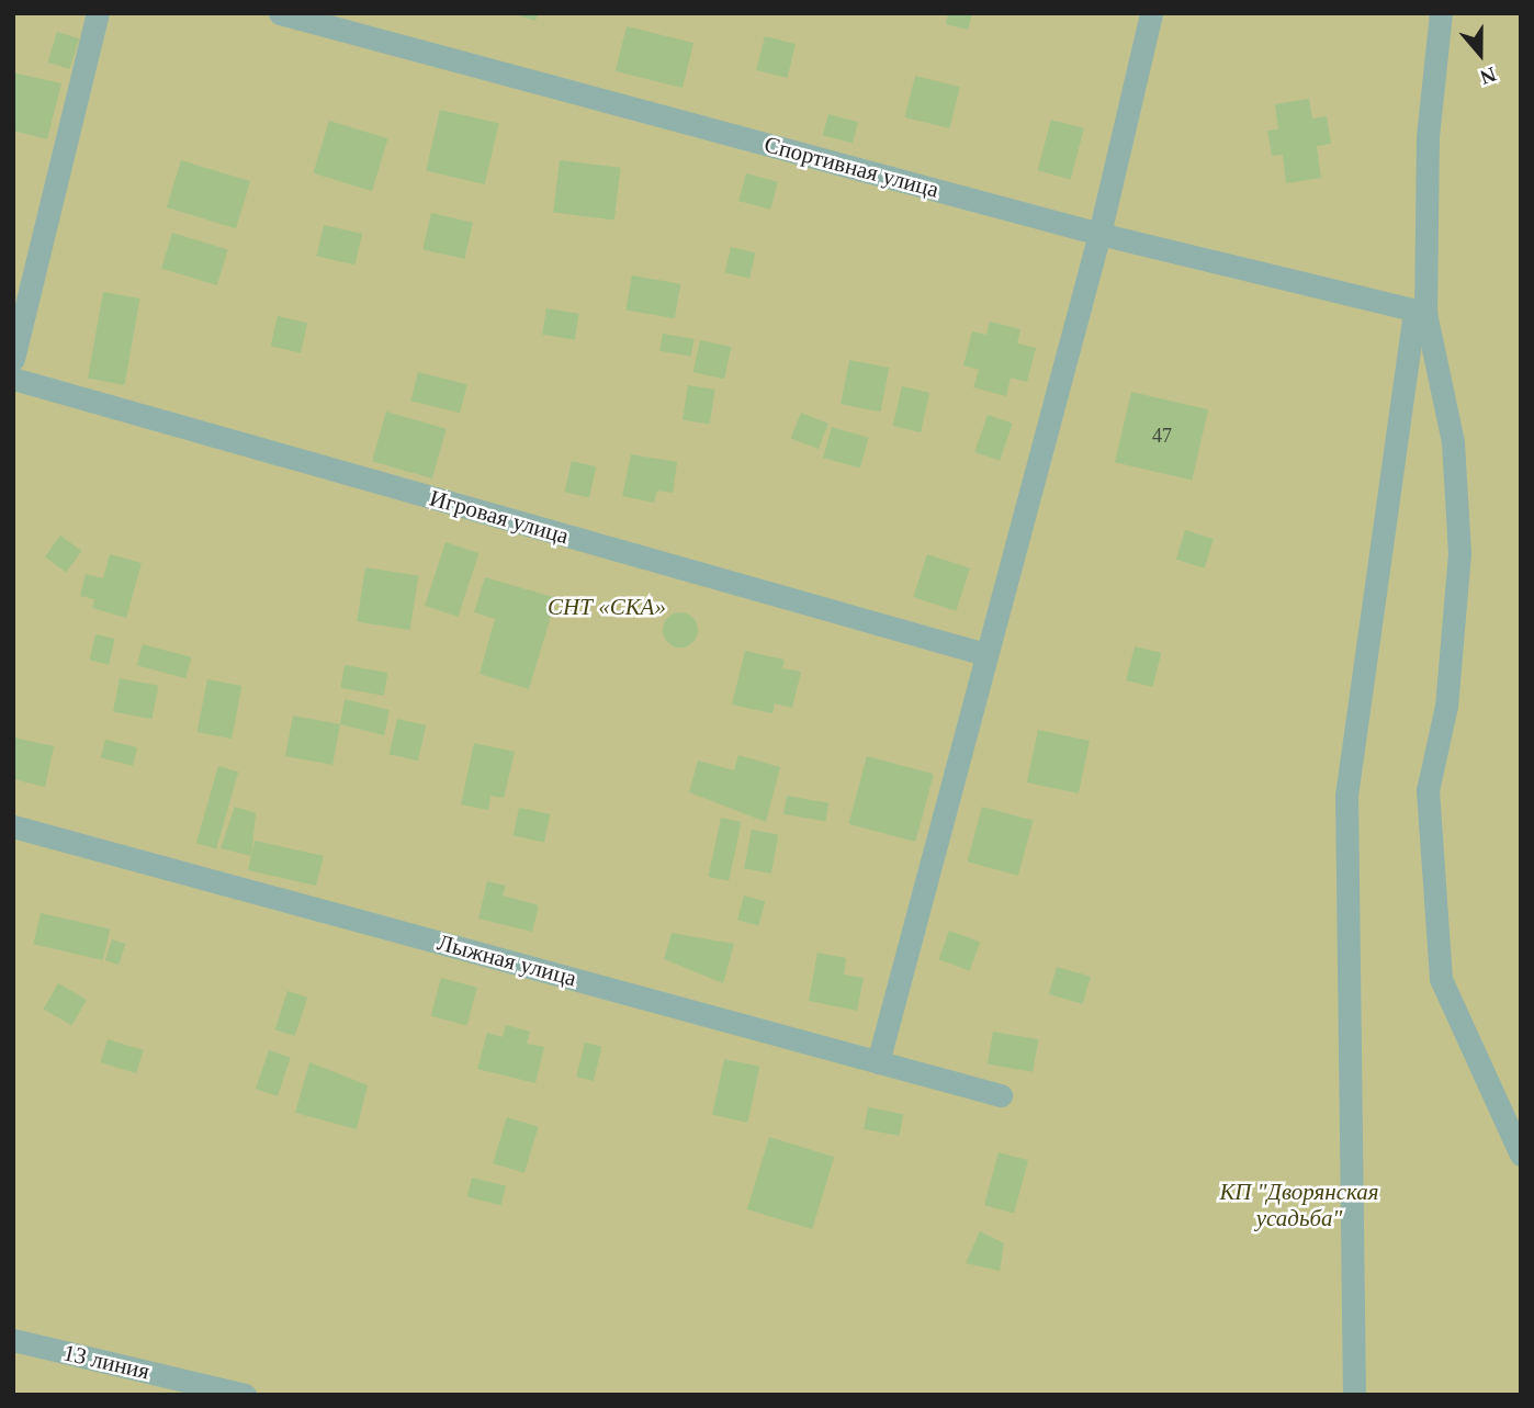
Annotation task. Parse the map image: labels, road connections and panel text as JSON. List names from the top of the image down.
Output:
{
  "streets": {
    "street": [
      "Спортивная улица",
      "Игровая улица",
      "Лыжная улица",
      "13 линия"
    ]
  },
  "parks": ["СНТ «СКА»", "КП \"Дворянская усадьба\""],
  "house_numbers": ["47"],
  "north": "bottom"
}
